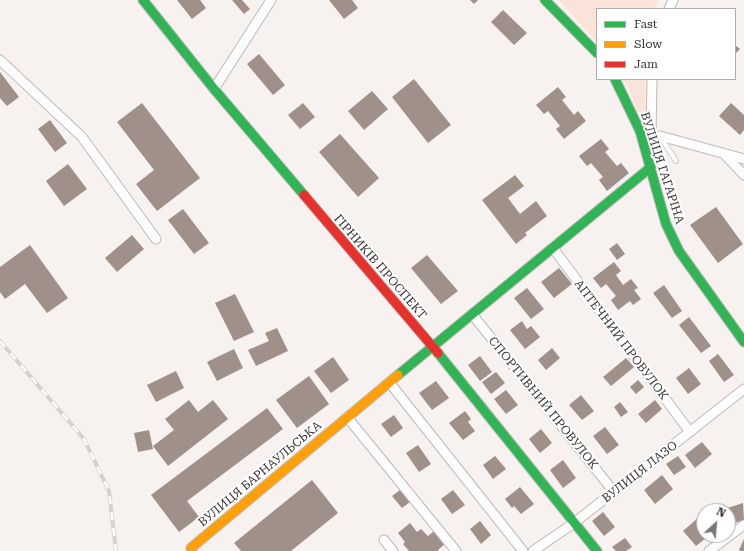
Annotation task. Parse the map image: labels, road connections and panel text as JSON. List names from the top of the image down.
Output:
{
  "streets": {
    "main road": ["ВУЛИЦЯ ГАГАРІНА", "ГІРНИКІВ ПРОСПЕКТ", "ВУЛИЦЯ БАРНАУЛЬСЬКА"],
    "street": ["АПТЕЧНИЙ ПРОВУЛОК", "СПОРТИВНИЙ ПРОВУЛОК", "ВУЛИЦЯ ЛАЗО"]
  },
  "crossings": [
    ["ВУЛИЦЯ ГАГАРІНА", "ВУЛИЦЯ БАРНАУЛЬСЬКА"],
    ["ГІРНИКІВ ПРОСПЕКТ", "ВУЛИЦЯ ЛАЗО"],
    ["ГІРНИКІВ ПРОСПЕКТ", "ВУЛИЦЯ БАРНАУЛЬСЬКА"],
    ["АПТЕЧНИЙ ПРОВУЛОК", "ВУЛИЦЯ ЛАЗО"],
    ["АПТЕЧНИЙ ПРОВУЛОК", "ВУЛИЦЯ БАРНАУЛЬСЬКА"],
    ["СПОРТИВНИЙ ПРОВУЛОК", "ВУЛИЦЯ ЛАЗО"],
    ["СПОРТИВНИЙ ПРОВУЛОК", "ВУЛИЦЯ БАРНАУЛЬСЬКА"]
  ],
  "legend": ["Fast", "Slow", "Jam"],
  "north": "top right"
}
